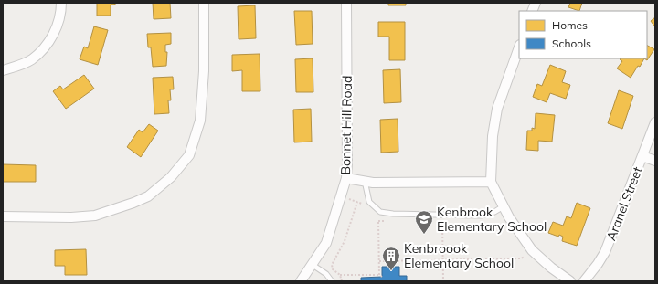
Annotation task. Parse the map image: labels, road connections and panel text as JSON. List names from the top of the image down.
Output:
{
  "streets": {
    "street": ["Bonnet Hill Road", "Aranel Street"]
  },
  "places": {
    "school or university": ["Kenbrook Elementary School"],
    "building": ["Kenbroook Elementary School"]
  },
  "legend": ["Homes", "Schools"]
}
